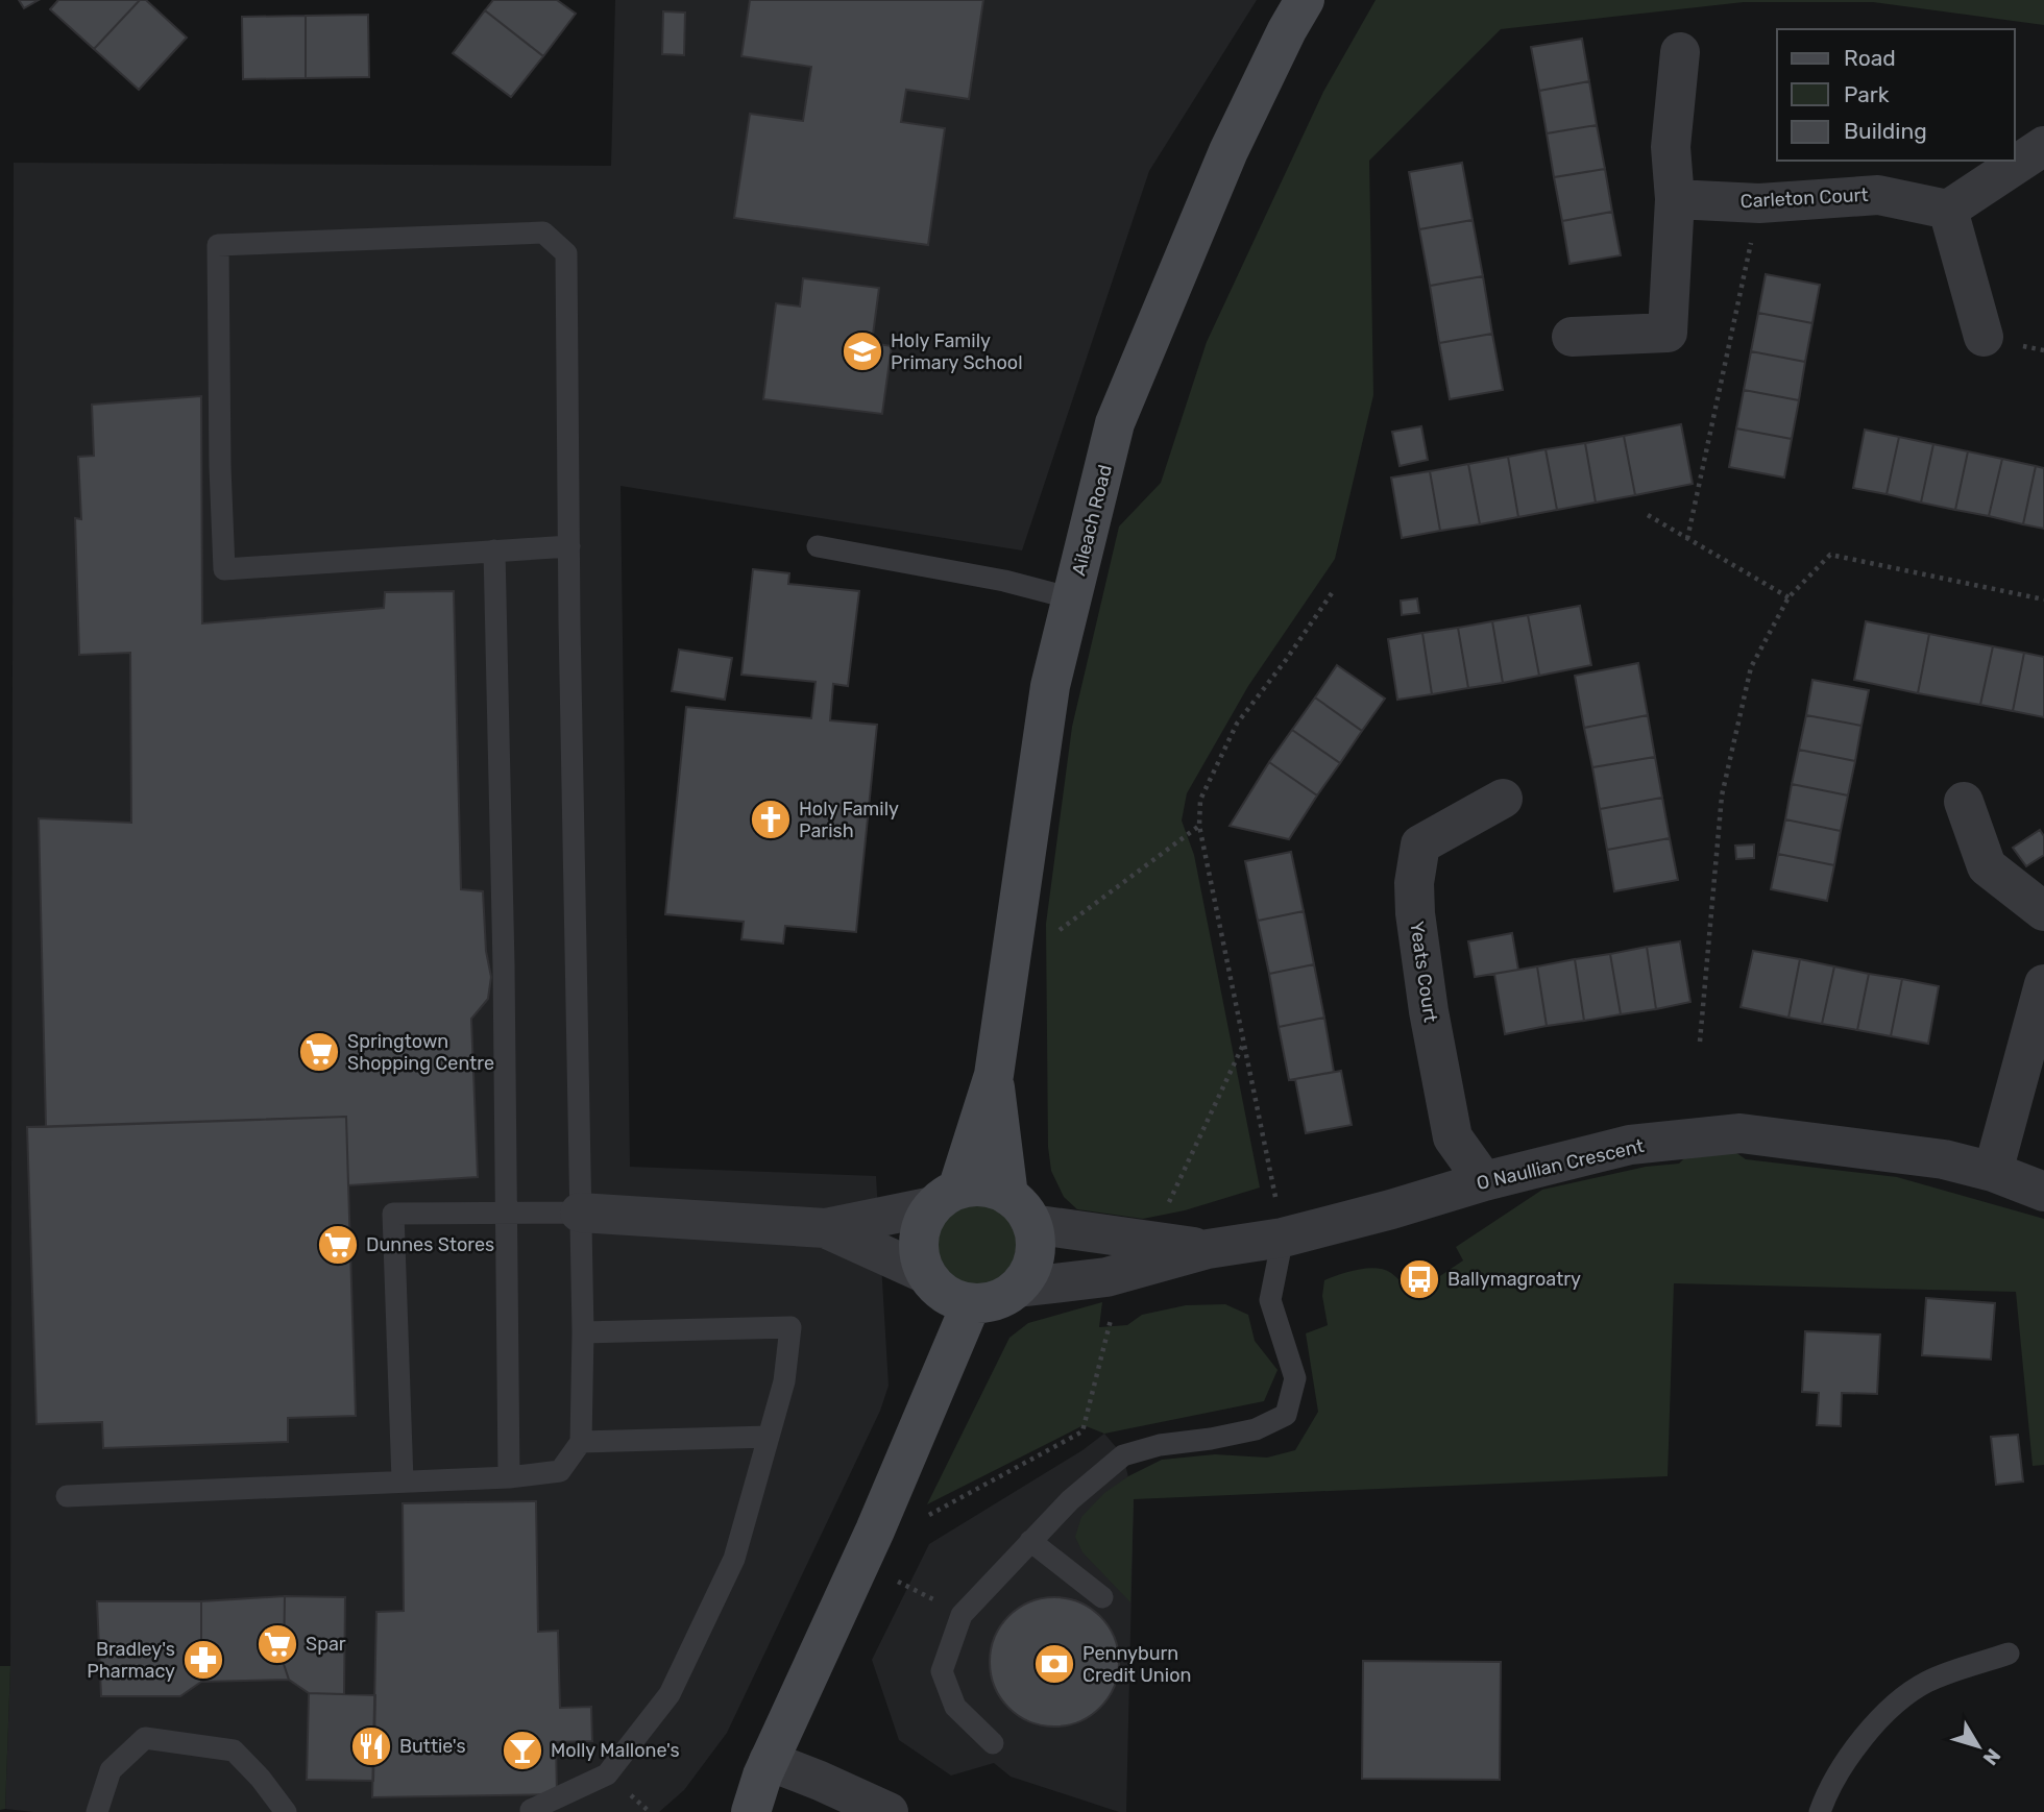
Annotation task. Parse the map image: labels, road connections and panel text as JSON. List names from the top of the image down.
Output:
{
  "streets": {
    "street": [
      "Carleton Court",
      "Aileach Road",
      "Yeats Court",
      "O Naullian Crescent"
    ]
  },
  "crossings": [
    ["Aileach Road", "O Naullian Crescent"],
    ["Yeats Court", "O Naullian Crescent"]
  ],
  "places": {
    "school or university": ["Holy Family Primary School"],
    "church": ["Holy Family Parish"],
    "supermarket": ["Springtown Shopping Centre", "Dunnes Stores", "Spar"],
    "bus stop": ["Ballymagroatry"],
    "pharmacy": ["Bradley's Pharmacy"],
    "bank": ["Pennyburn Credit Union"],
    "restaurant": ["Buttie's"],
    "bar": ["Molly Mallone's"]
  },
  "legend": ["Road", "Park", "Building"],
  "north": "bottom right"
}
